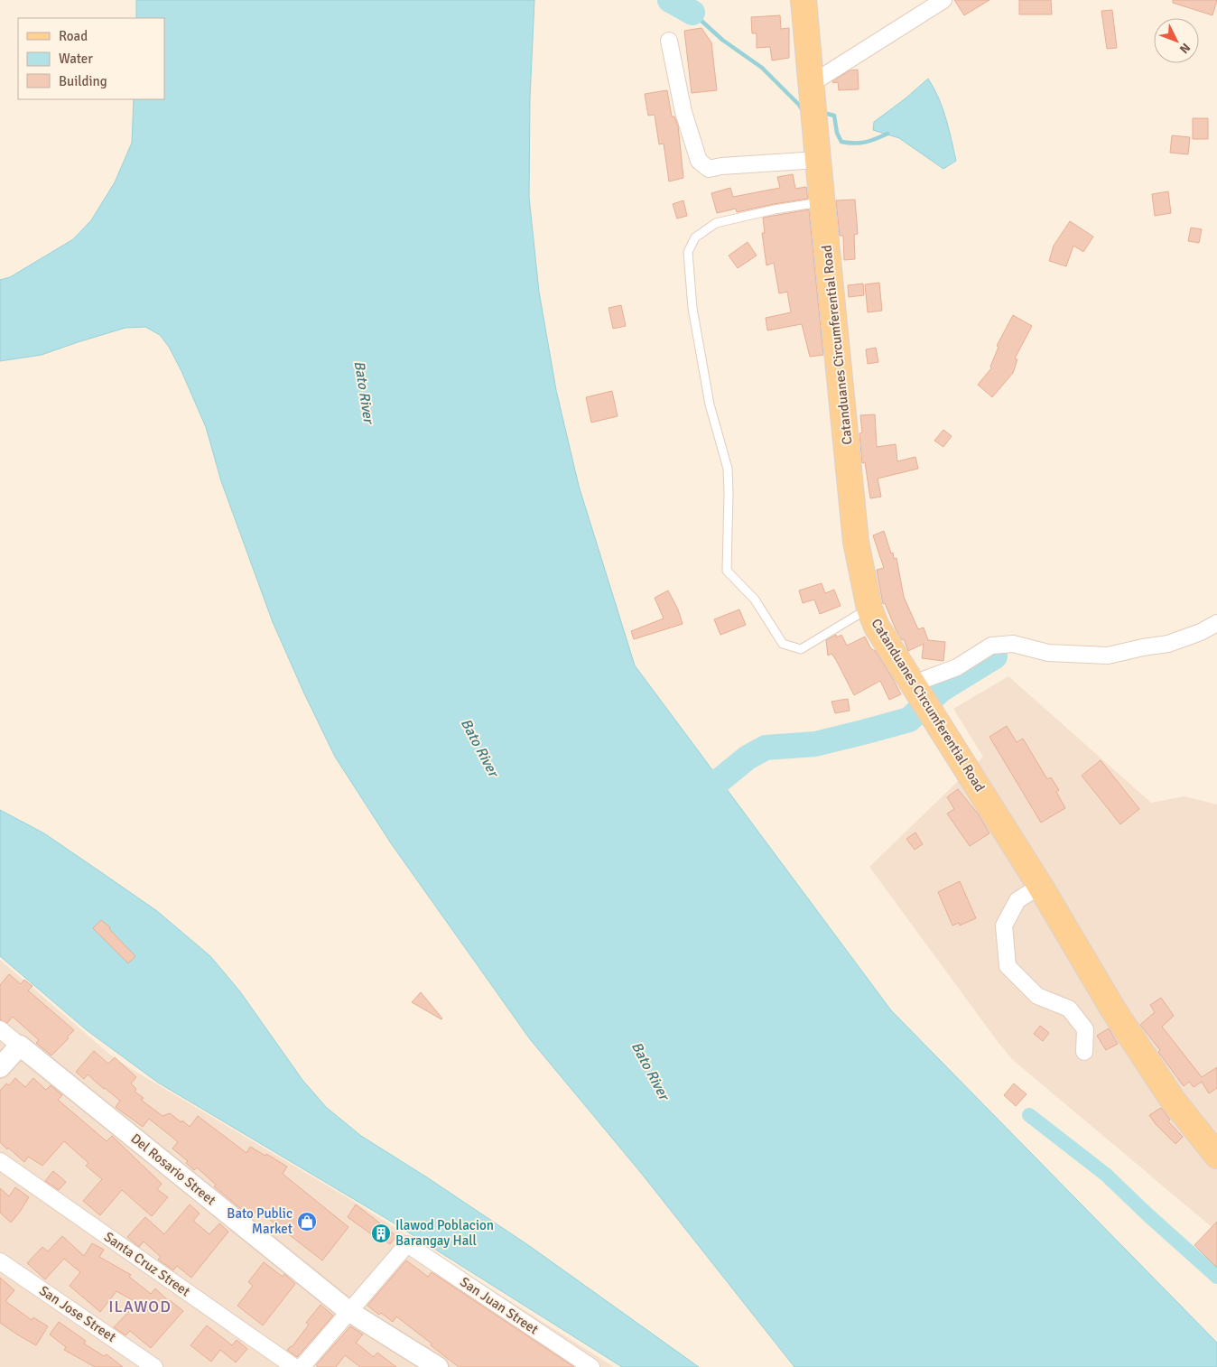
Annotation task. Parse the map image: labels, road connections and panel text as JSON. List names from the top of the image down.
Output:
{
  "streets": {
    "main road": ["Catanduanes Circumferential Road"],
    "street": [
      "Del Rosario Street",
      "Santa Cruz Street",
      "San Juan Street",
      "San Jose Street"
    ]
  },
  "crossings": [
    ["Del Rosario Street", "San Juan Street"]
  ],
  "districts": ["ILAWOD"],
  "water": ["Bato River"],
  "places": {
    "shop": ["Bato Public Market"],
    "building": ["Ilawod Poblacion Barangay Hall"]
  },
  "legend": ["Road", "Water", "Building"],
  "north": "bottom right"
}
